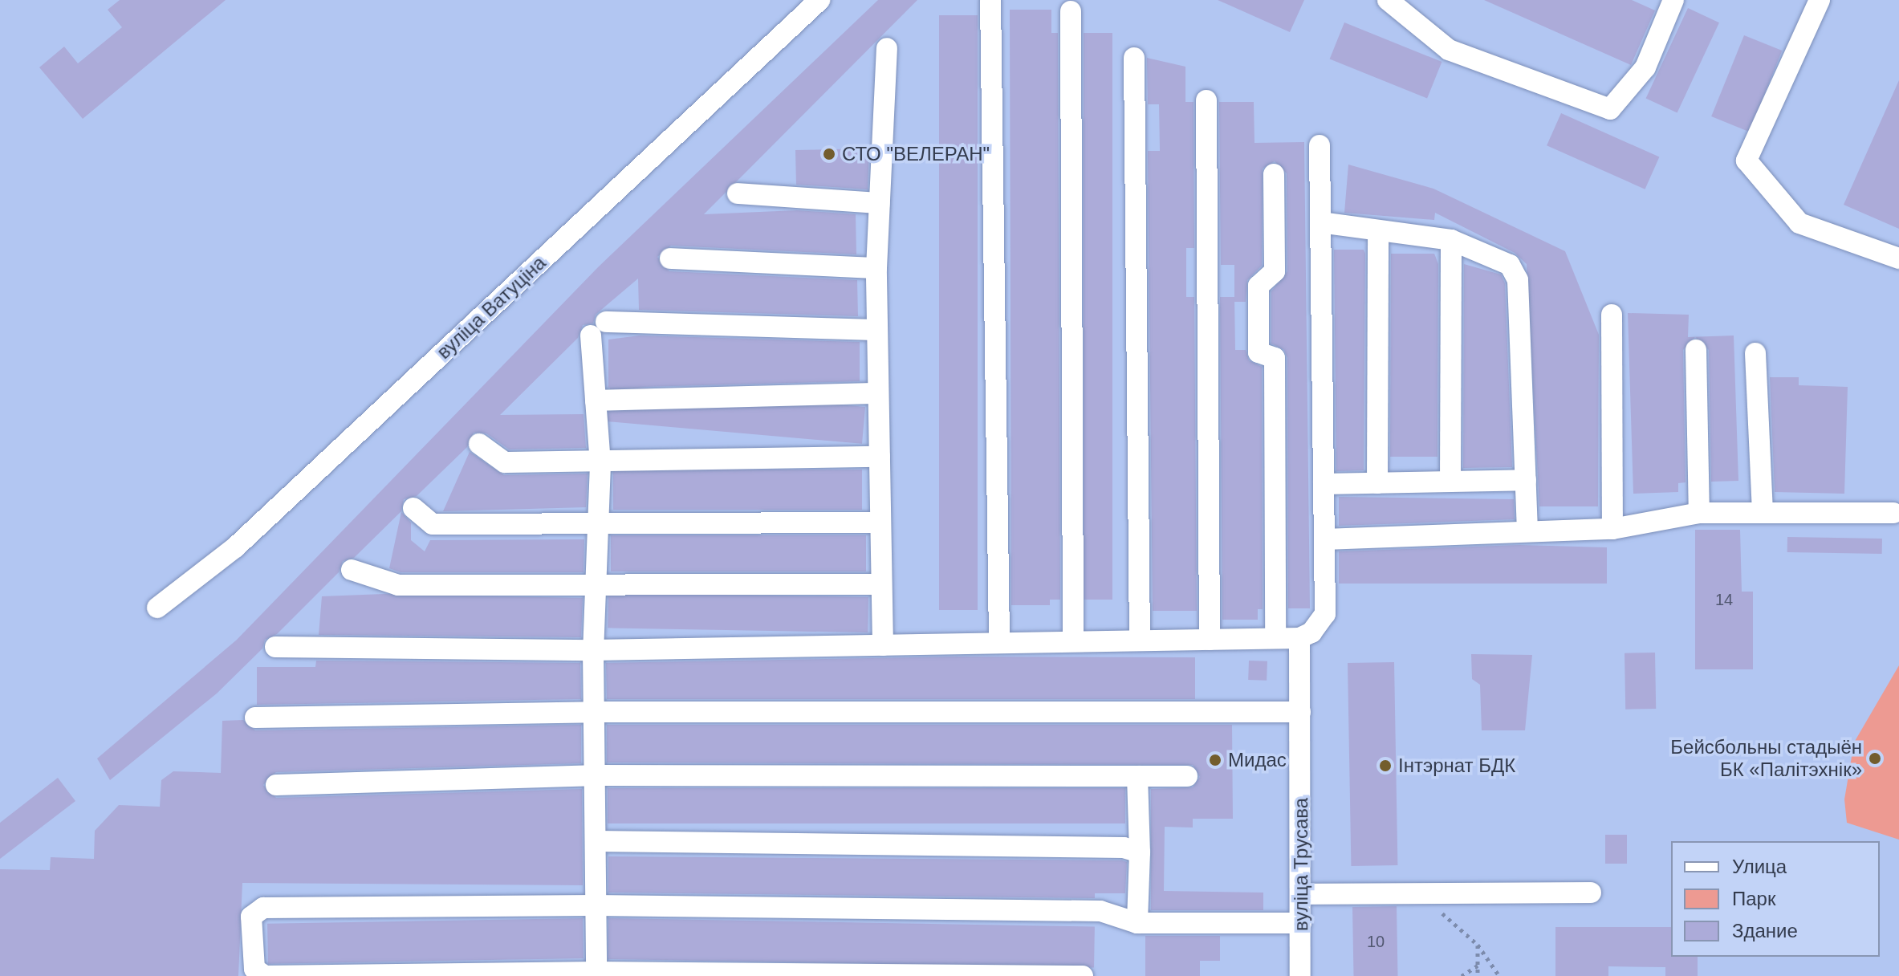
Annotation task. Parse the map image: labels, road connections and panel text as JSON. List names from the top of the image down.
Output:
{
  "streets": {
    "street": ["вуліца Ватуціна", "вуліца Трусава"]
  },
  "places": [
    "СТО \"ВЕЛЕРАН\"",
    "Бейсбольны стадыён БК «Палітэхнік»",
    "Мидас",
    "Інтэрнат БДК"
  ],
  "house_numbers": ["14", "10"],
  "legend": ["Улица", "Парк", "Здание"]
}
